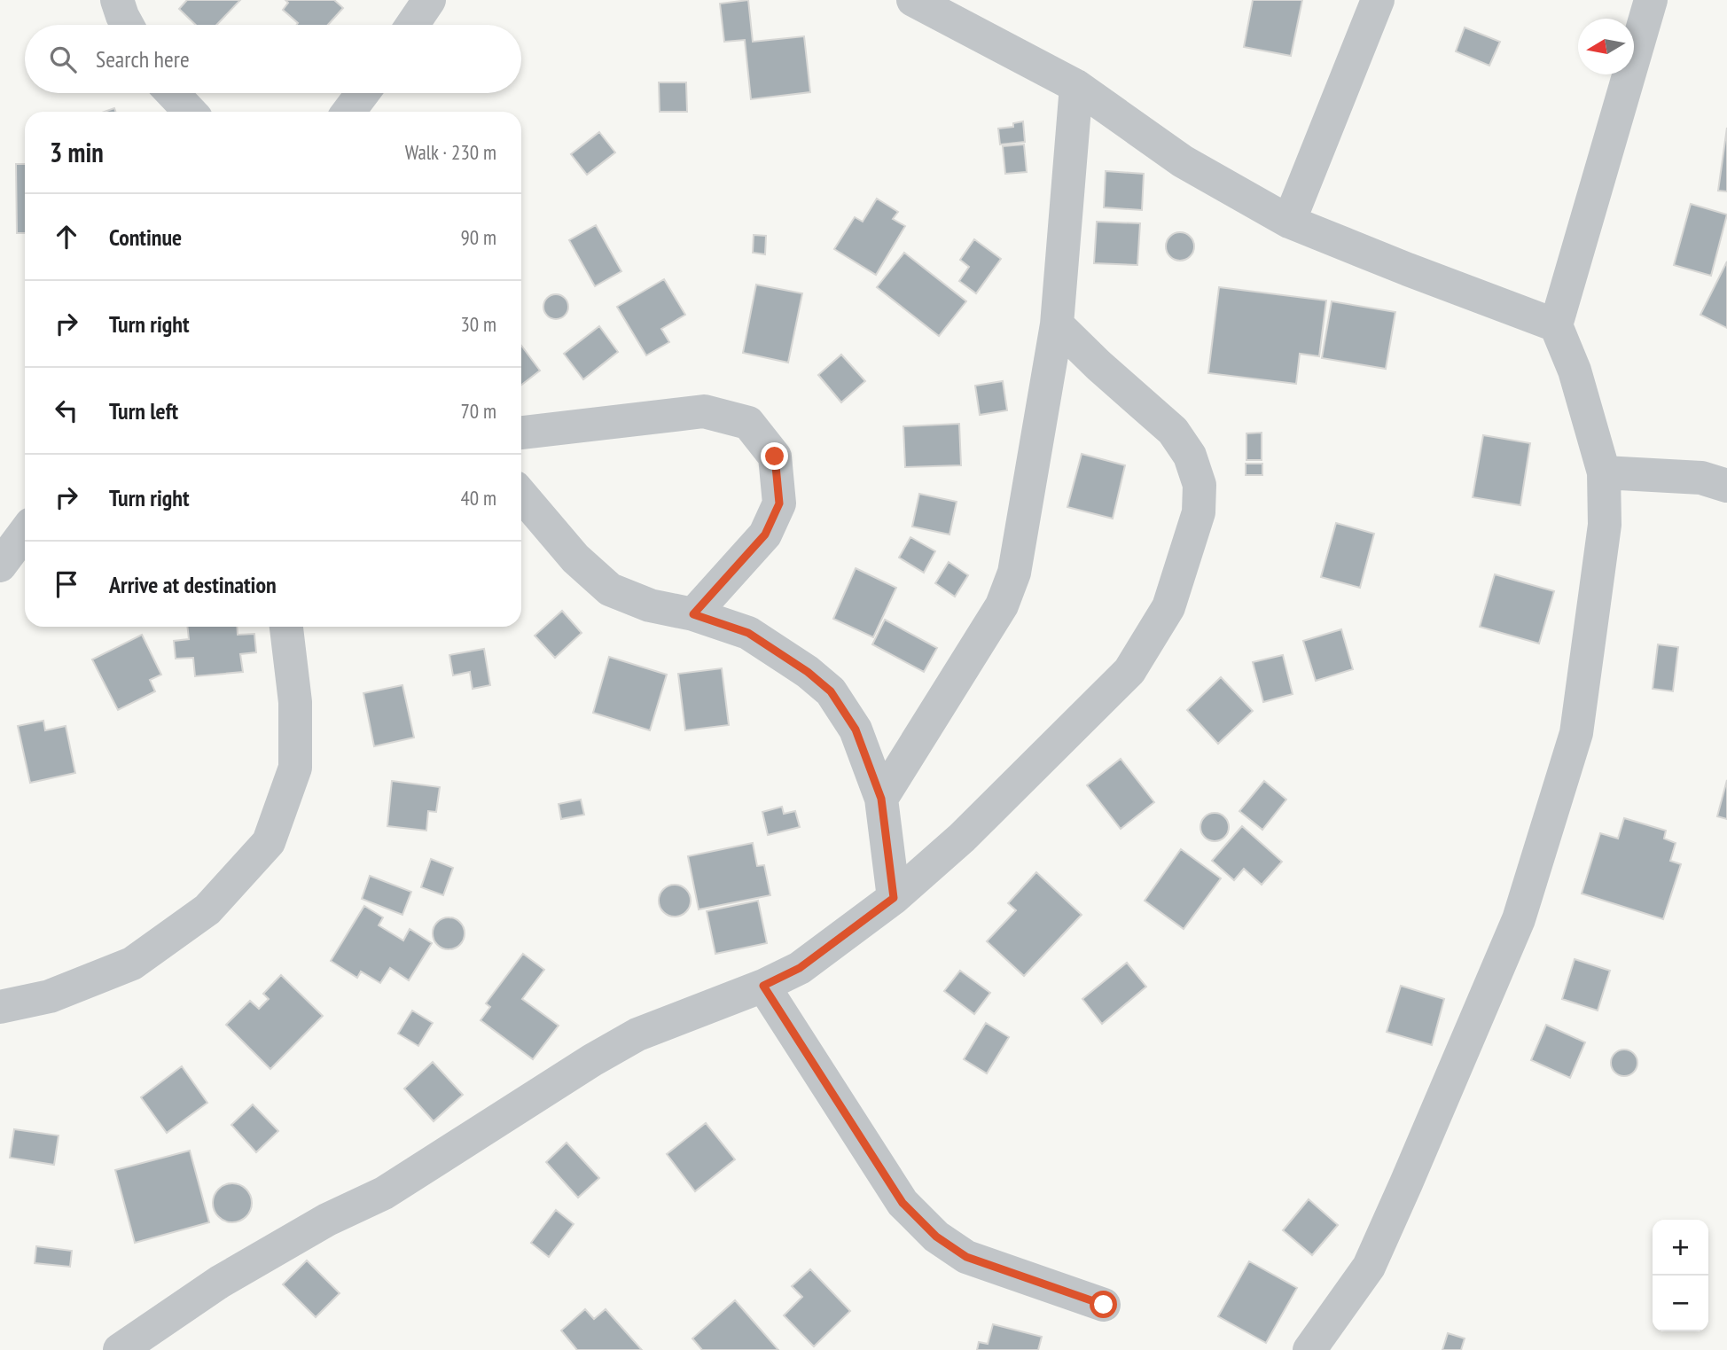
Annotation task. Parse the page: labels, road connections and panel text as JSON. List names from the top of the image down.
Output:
{
  "north": "left",
  "page": {
    "search": "Search here",
    "heading": ["3 min", "Walk · 230 m"],
    "list": [
      ["Continue", "90 m"],
      ["Turn right", "30 m"],
      ["Turn left", "70 m"],
      ["Turn right", "40 m"],
      "Arrive at destination"
    ],
    "map_buttons": ["+", "−"]
  }
}
